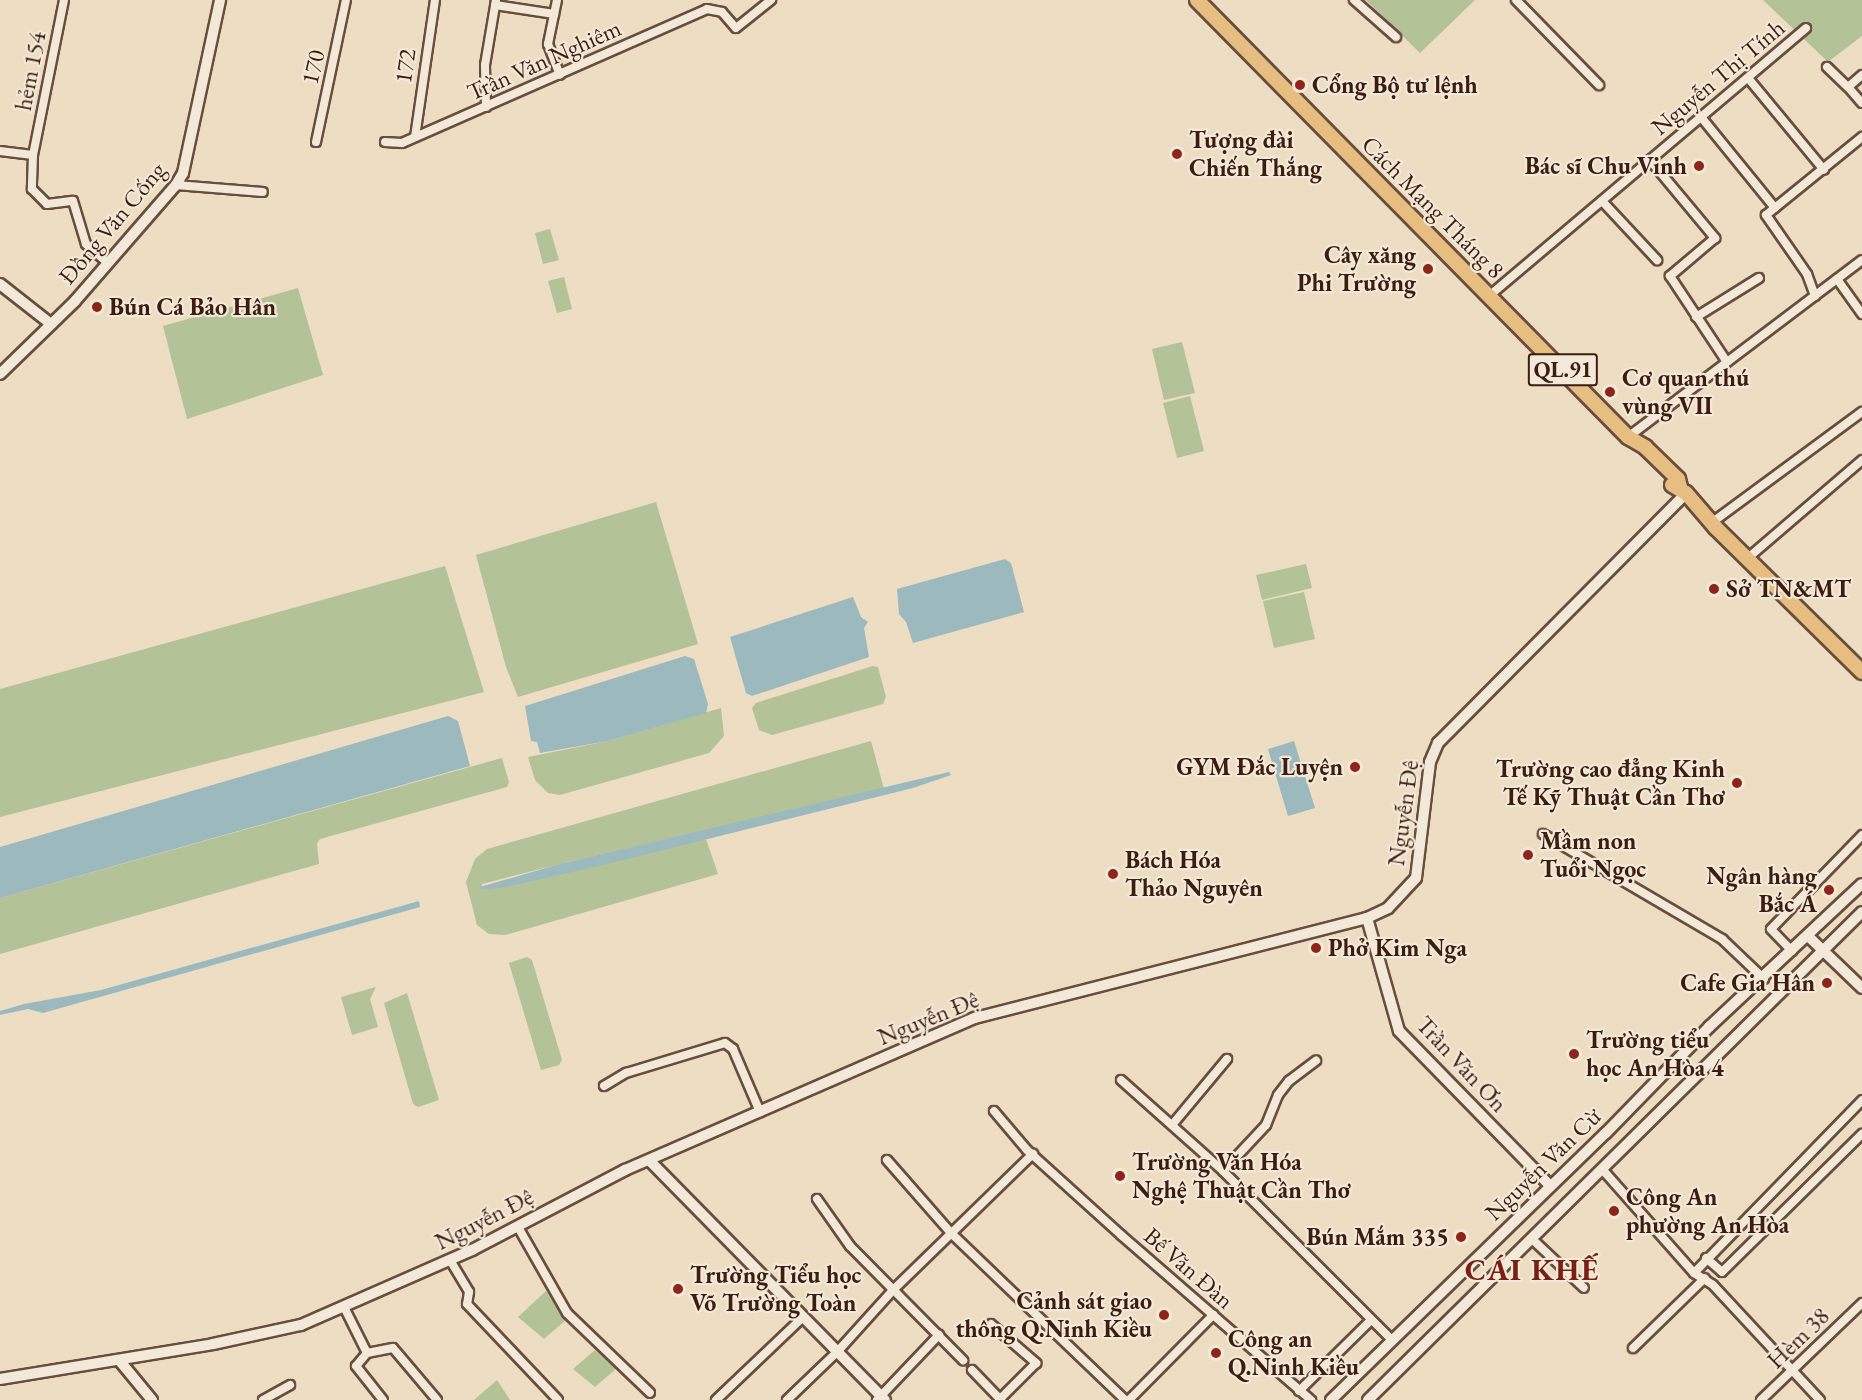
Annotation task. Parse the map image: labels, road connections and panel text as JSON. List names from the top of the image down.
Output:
{
  "streets": {
    "highway": ["Cách Mạng Tháng 8", "QL.91"],
    "street": [
      "Trần Văn Nghiêm",
      "172",
      "170",
      "hẻm 154",
      "Nguyễn Thị Tính",
      "Đồng Văn Cống",
      "Nguyễn Đệ",
      "Trần Văn Ơn",
      "Nguyễn Văn Cừ",
      "Bế Văn Đàn",
      "Hèm 38"
    ]
  },
  "crossings": [
    ["Trần Văn Nghiêm", "172"],
    ["hẻm 154", "Đồng Văn Cống"],
    ["Nguyễn Thị Tính", "Cách Mạng Tháng 8"],
    ["Cách Mạng Tháng 8", "Nguyễn Đệ"],
    ["Nguyễn Đệ", "Trần Văn Ơn"],
    ["Trần Văn Ơn", "Nguyễn Văn Cừ"]
  ],
  "districts": ["CÁI KHẾ"],
  "places": [
    "Cổng Bộ tư lệnh",
    "Tượng đài Chiến Thắng",
    "Bác sĩ Chu Vinh",
    "Cây xăng Phi Trường",
    "Bún Cá Bảo Hân",
    "Cơ quan thú vùng VII",
    "Sở TN&MT",
    "GYM Đắc Luyện",
    "Trường cao đẳng Kinh Tế Kỹ Thuật Cần Thơ",
    "Mầm non Tuổi Ngọc",
    "Bách Hóa Thảo Nguyên",
    "Ngân hàng Bắc Á",
    "Phở Kim Nga",
    "Cafe Gia Hân",
    "Trường tiểu học An Hòa 4",
    "Trường Văn Hóa Nghệ Thuật Cần Thơ",
    "Công An phường An Hòa",
    "Bún Mắm 335",
    "Trường Tiểu học Võ Trường Toàn",
    "Cảnh sát giao thông Q.Ninh Kiều",
    "Công an Q.Ninh Kiều"
  ]
}
